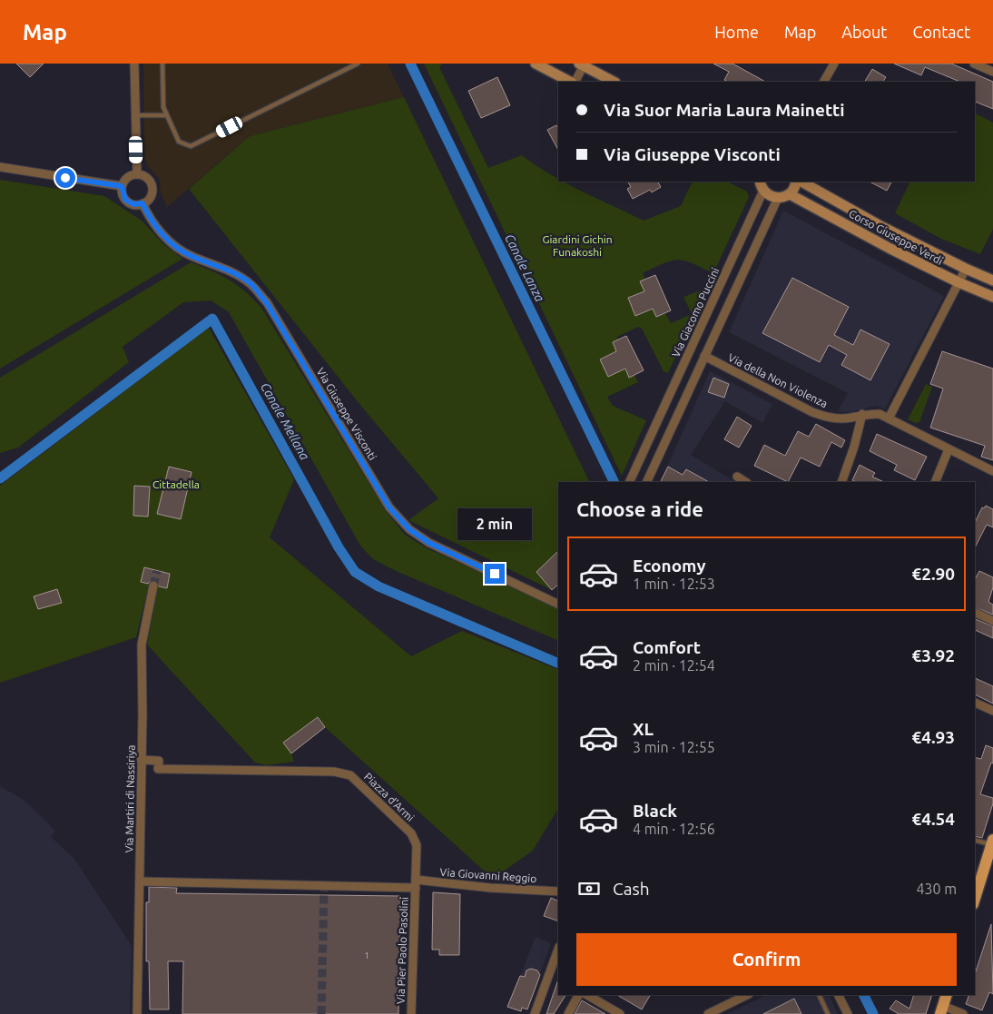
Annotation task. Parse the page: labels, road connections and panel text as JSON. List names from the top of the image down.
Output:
{
  "streets": {
    "street": [
      "Corso Giuseppe Verdi",
      "Via Giacomo Puccini",
      "Via della Non Violenza",
      "Via Giuseppe Visconti",
      "Piazza d'Armi",
      "Via Martiri di Nassiriya",
      "Via Giovanni Reggio",
      "Via Pier Paolo Pasolini"
    ]
  },
  "crossings": [
    ["Piazza d'Armi", "Via Martiri di Nassiriya"],
    ["Piazza d'Armi", "Via Giovanni Reggio"],
    ["Piazza d'Armi", "Via Pier Paolo Pasolini"],
    ["Via Giovanni Reggio", "Via Pier Paolo Pasolini"]
  ],
  "water": ["Canale Lanza", "Canale Mellana"],
  "parks": ["Giardini Gichin Funakoshi", "Cittadella"],
  "house_numbers": ["1"],
  "page": {
    "header": "Map",
    "nav": [
      "Home",
      "Map",
      "About",
      "Contact"
    ],
    "banner": ["Via Suor Maria Laura Mainetti", "Via Giuseppe Visconti"],
    "heading": "Choose a ride",
    "bubble": "2 min",
    "list": [
      {
        "name": "Economy",
        "note": "1 min · 12:53",
        "value": "€2.90"
      },
      {
        "name": "Comfort",
        "note": "2 min · 12:54",
        "value": "€3.92"
      },
      {
        "name": "XL",
        "note": "3 min · 12:55",
        "value": "€4.93"
      },
      {
        "name": "Black",
        "note": "4 min · 12:56",
        "value": "€4.54"
      }
    ],
    "pay": ["Cash", "430 m"],
    "buttons": "Confirm"
  }
}
